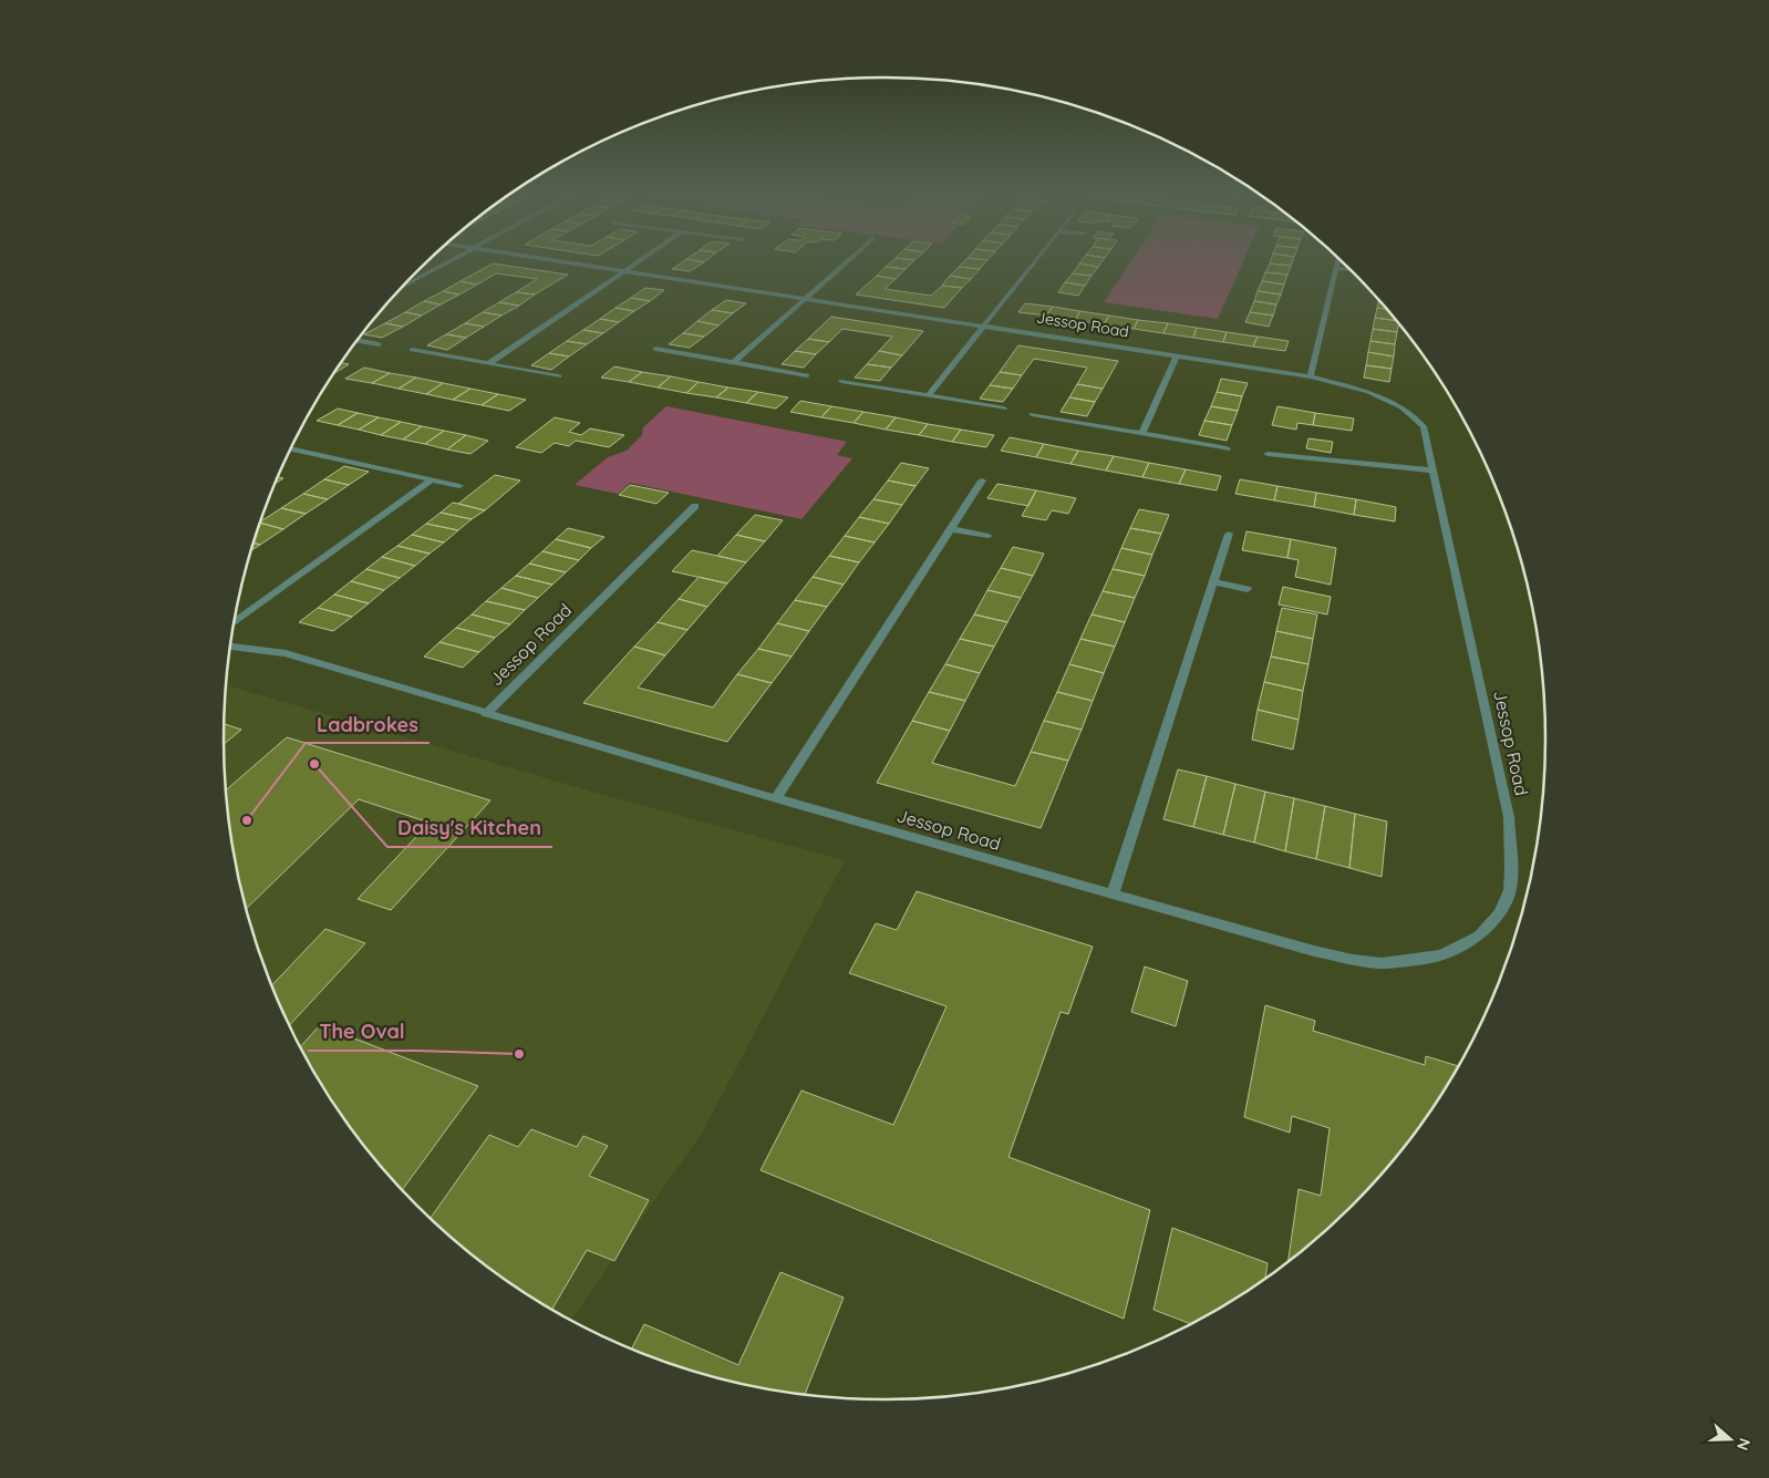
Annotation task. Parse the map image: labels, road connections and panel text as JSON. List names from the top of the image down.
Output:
{
  "streets": {
    "street": ["Jessop Road"]
  },
  "places": ["Daisy's Kitchen", "Ladbrokes", "The Oval"],
  "north": "right"
}
